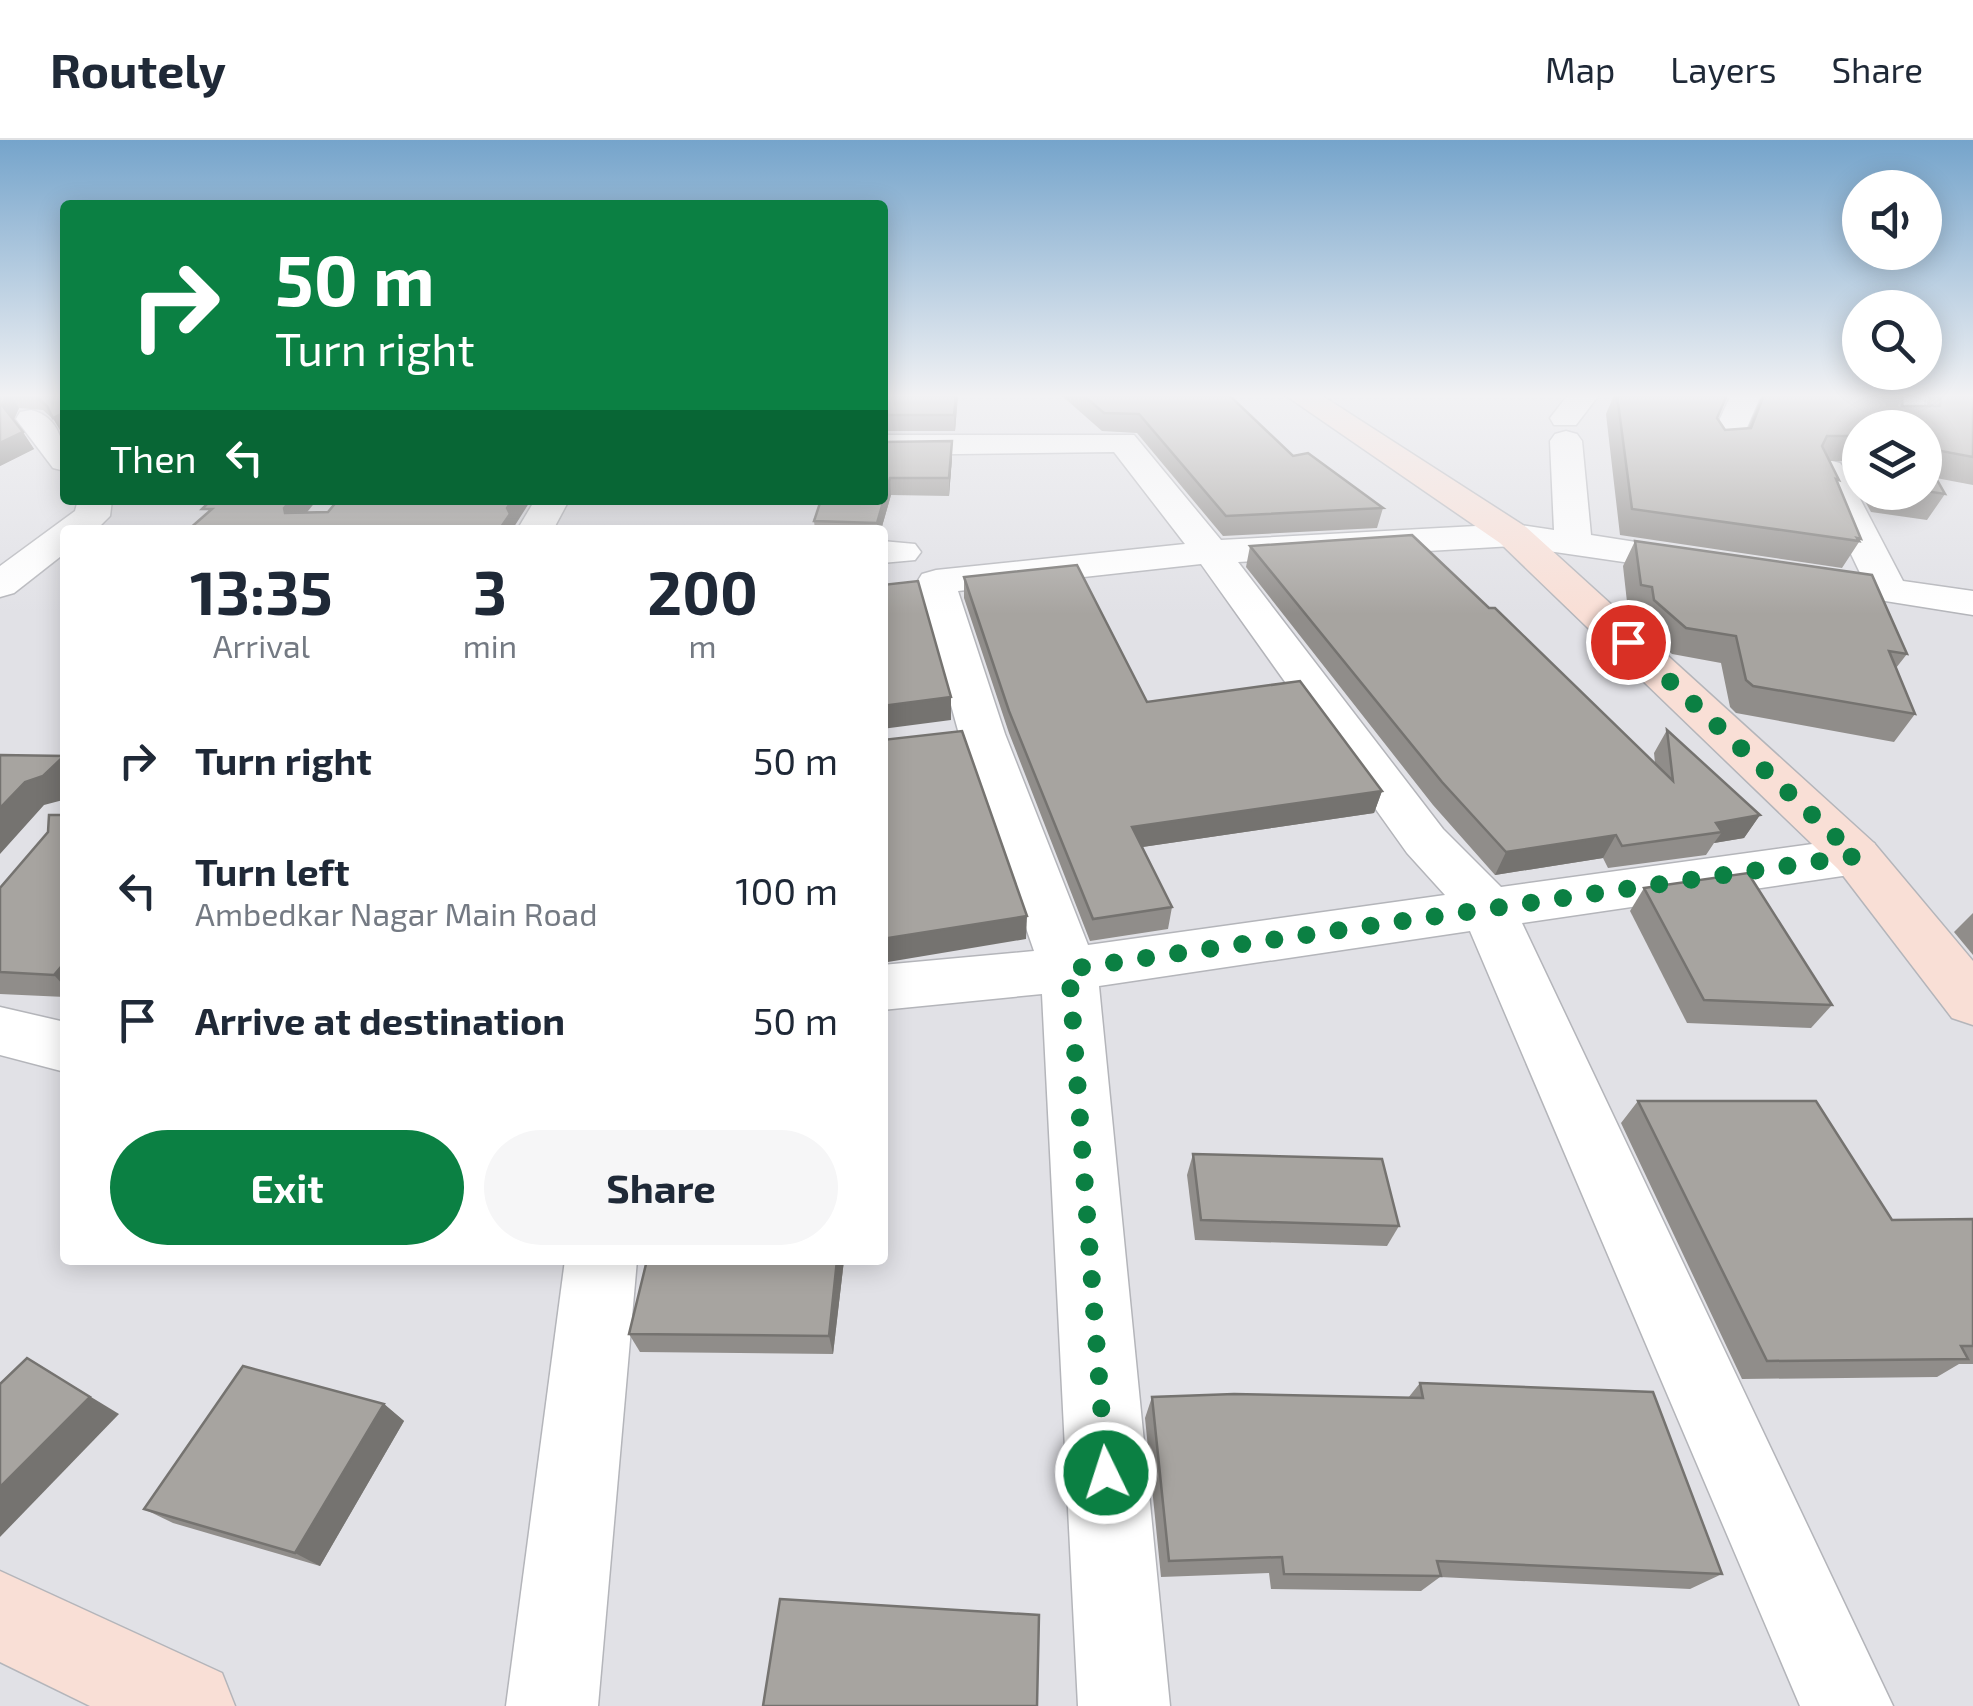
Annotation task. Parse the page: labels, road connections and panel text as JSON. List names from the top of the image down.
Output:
{
  "page": {
    "header": "Routely",
    "nav": ["Map", "Layers", "Share"],
    "turn": ["50 m", "Turn right"],
    "then": "Then",
    "eta": [
      "13:35",
      "Arrival",
      "3",
      "min",
      "200",
      "m"
    ],
    "list": [
      {
        "name": "Turn right",
        "value": "50 m"
      },
      {
        "name": "Turn left",
        "note": "Ambedkar Nagar Main Road",
        "value": "100 m"
      },
      {
        "name": "Arrive at destination",
        "value": "50 m"
      }
    ],
    "buttons": ["Exit", "Share"]
  }
}
